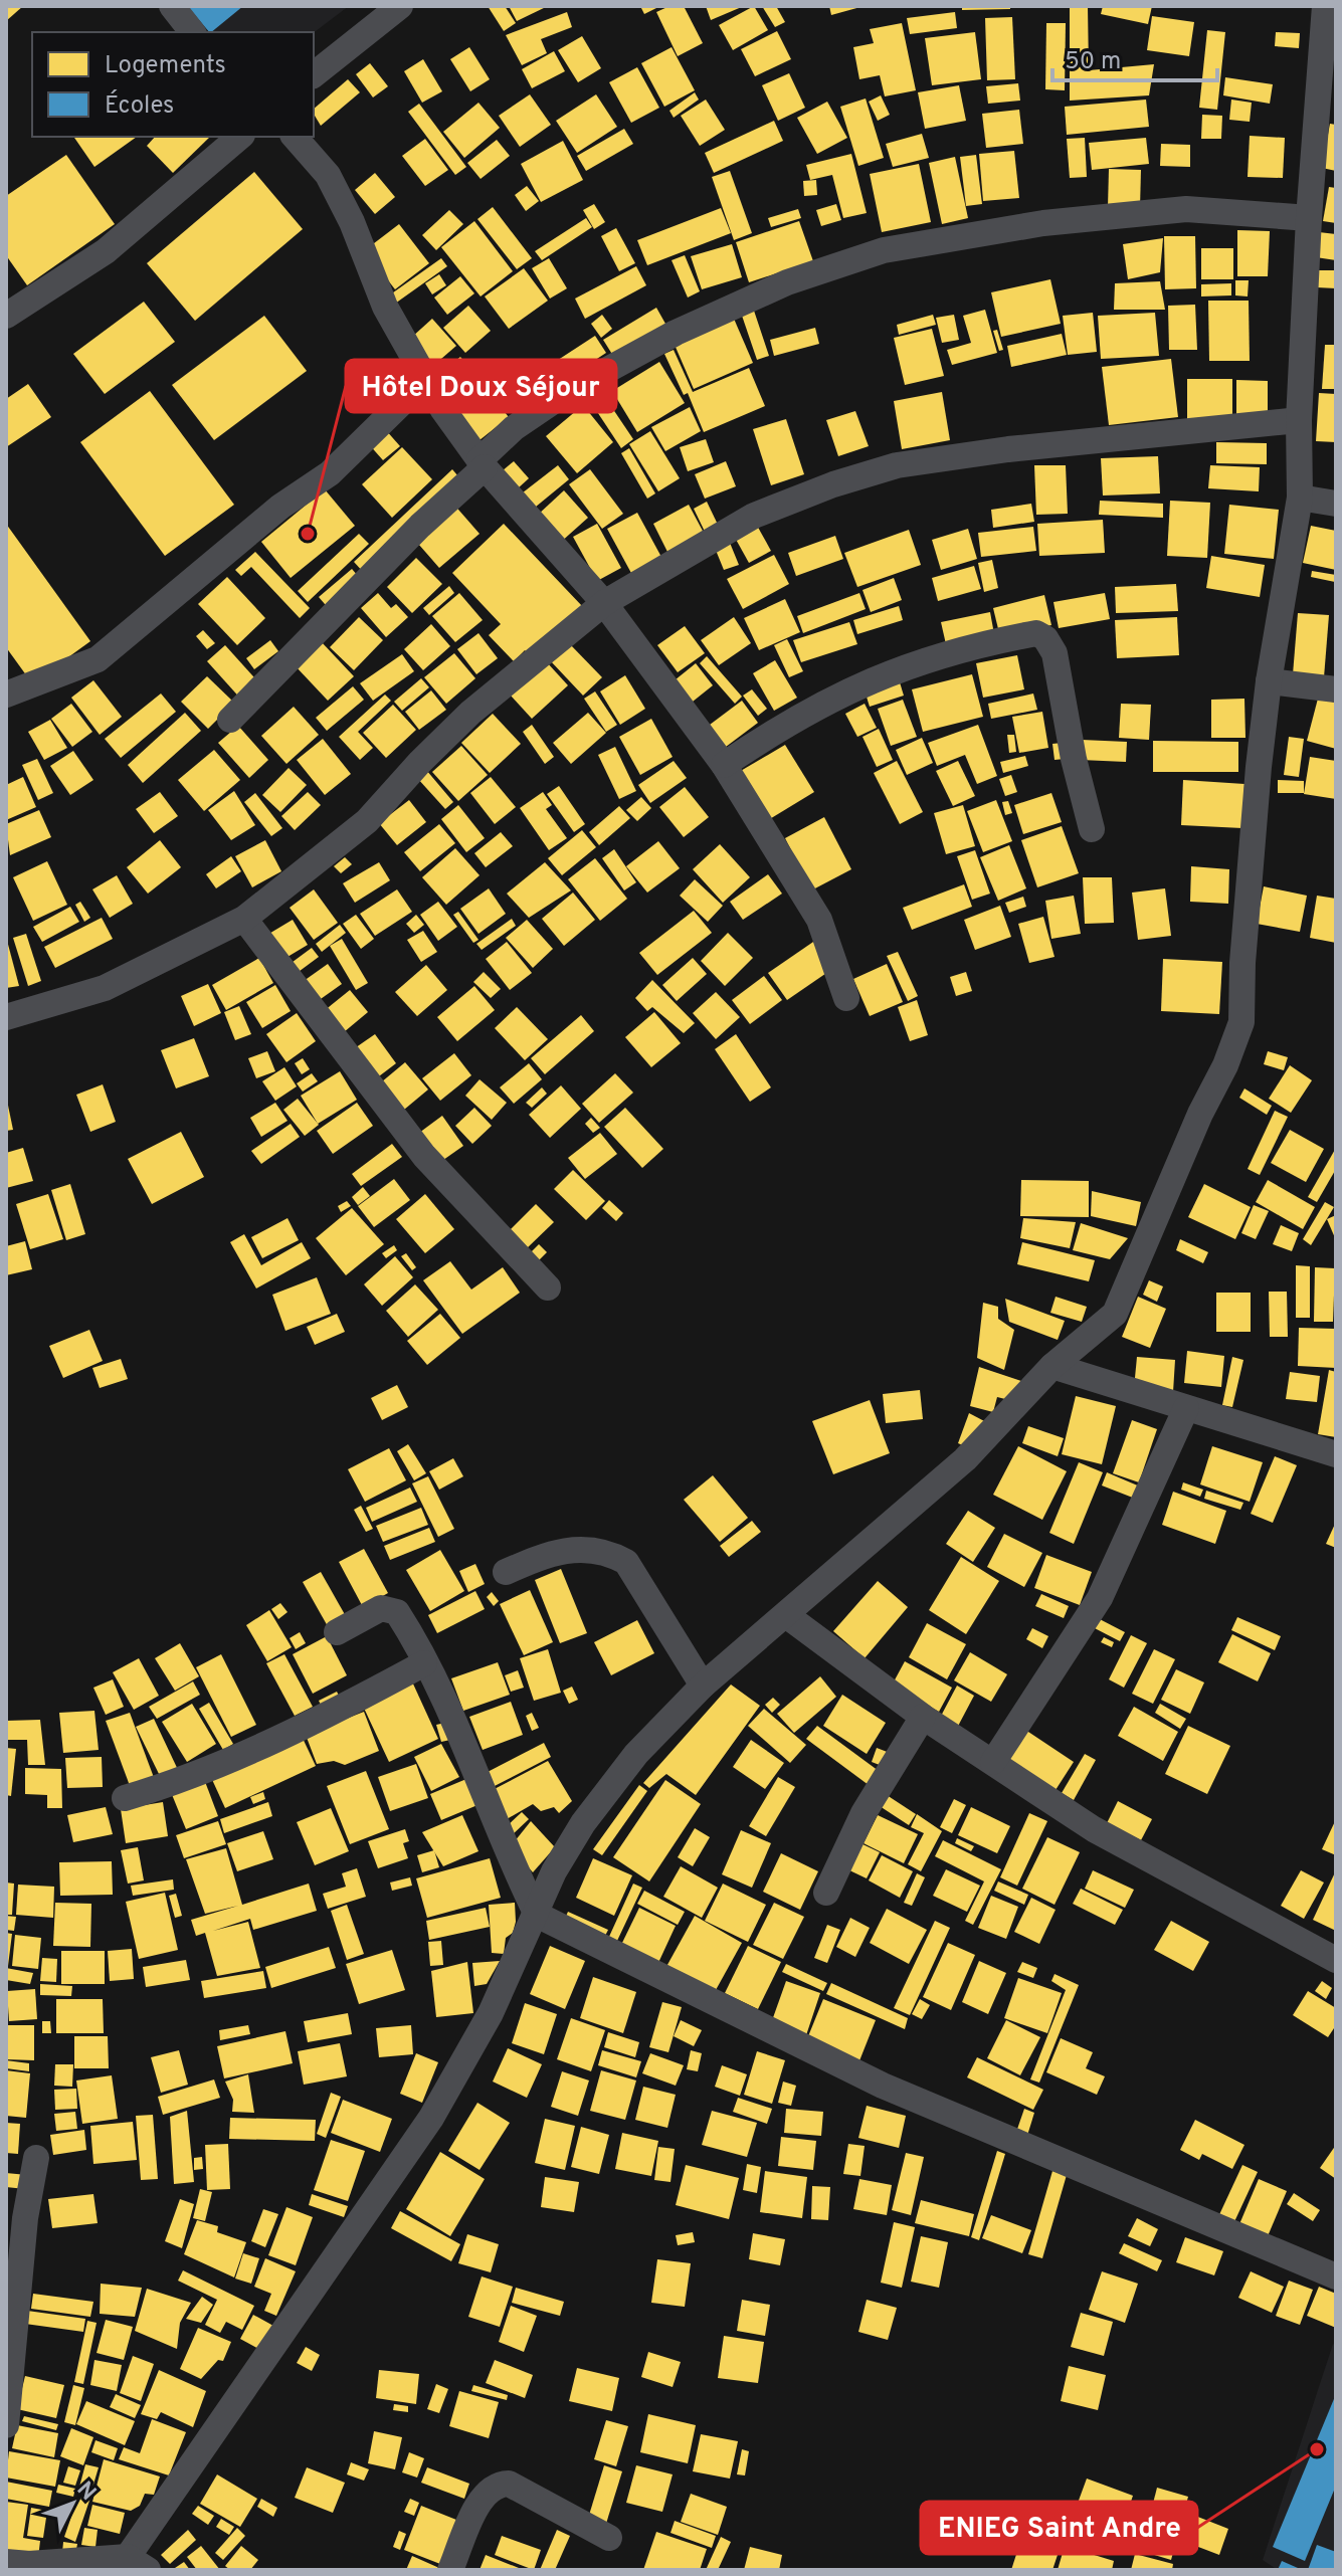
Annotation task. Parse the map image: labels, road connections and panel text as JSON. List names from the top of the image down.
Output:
{
  "places": ["Hôtel Doux Séjour", "ENIEG Saint Andre"],
  "legend": ["Logements", "Écoles"],
  "scale_bar": "50 m",
  "north": "top right"
}
